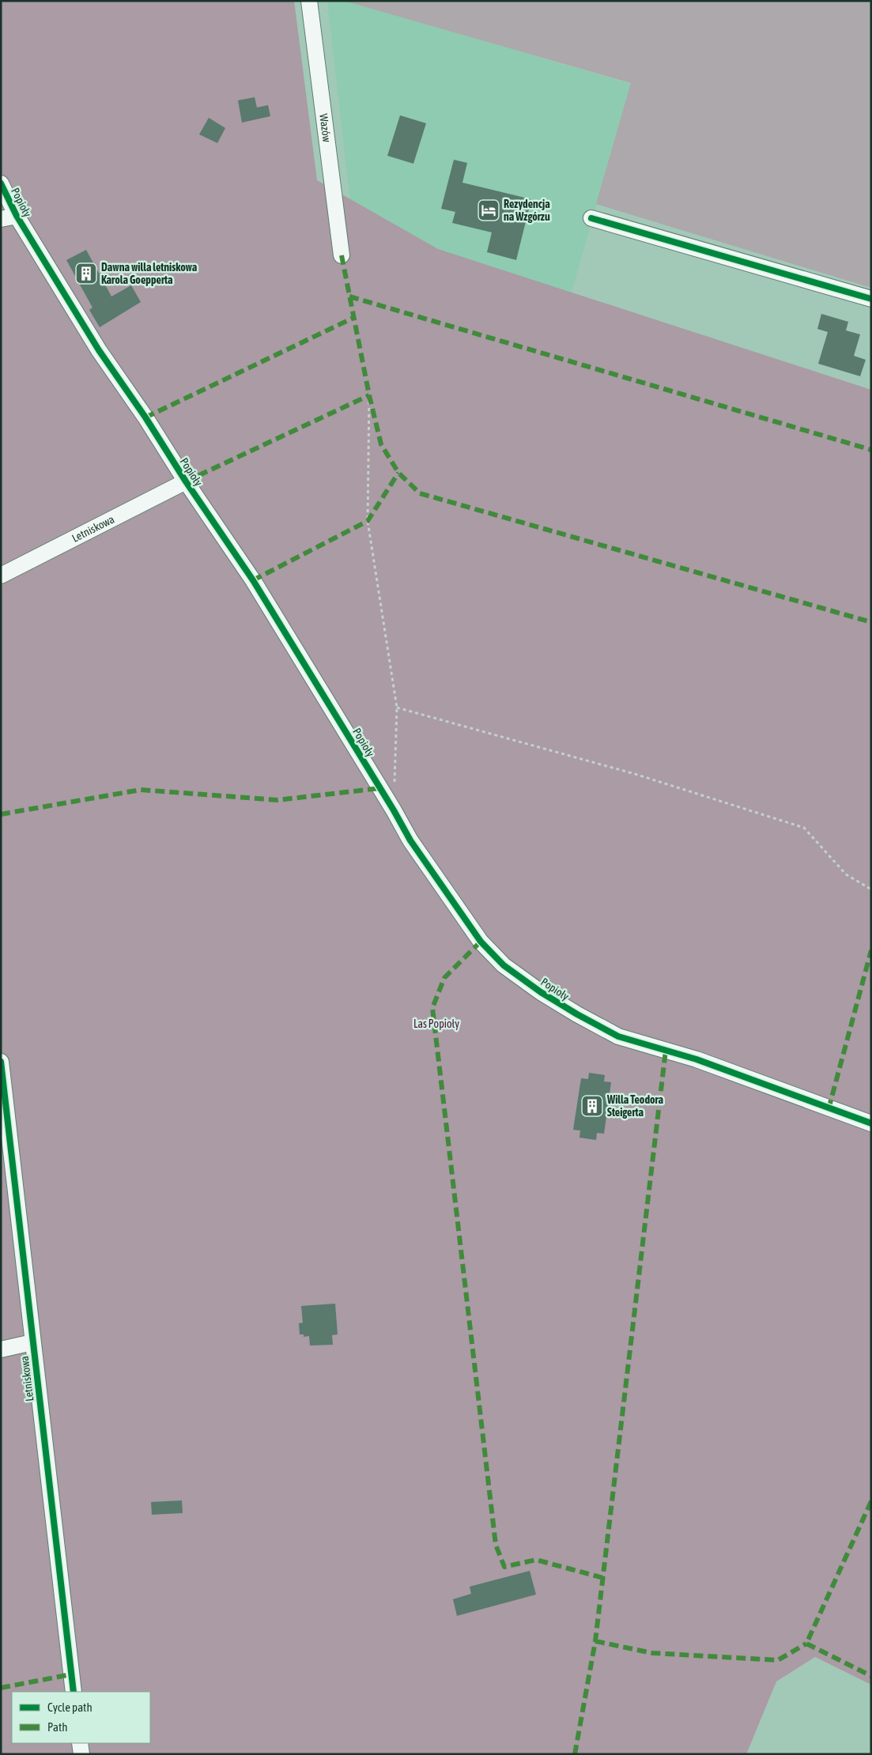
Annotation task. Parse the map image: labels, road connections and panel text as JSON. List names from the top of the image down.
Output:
{
  "streets": {
    "street": ["Wazów", "Popioły", "Letniskowa"]
  },
  "crossings": [
    ["Popioły", "Letniskowa"]
  ],
  "parks": ["Las Popioły"],
  "places": {
    "hotel": ["Rezydencja na Wzgórzu"],
    "building": ["Dawna willa letniskowa Karola Goepperta", "Willa Teodora Steigerta"]
  },
  "legend": ["Cycle path", "Path"]
}
